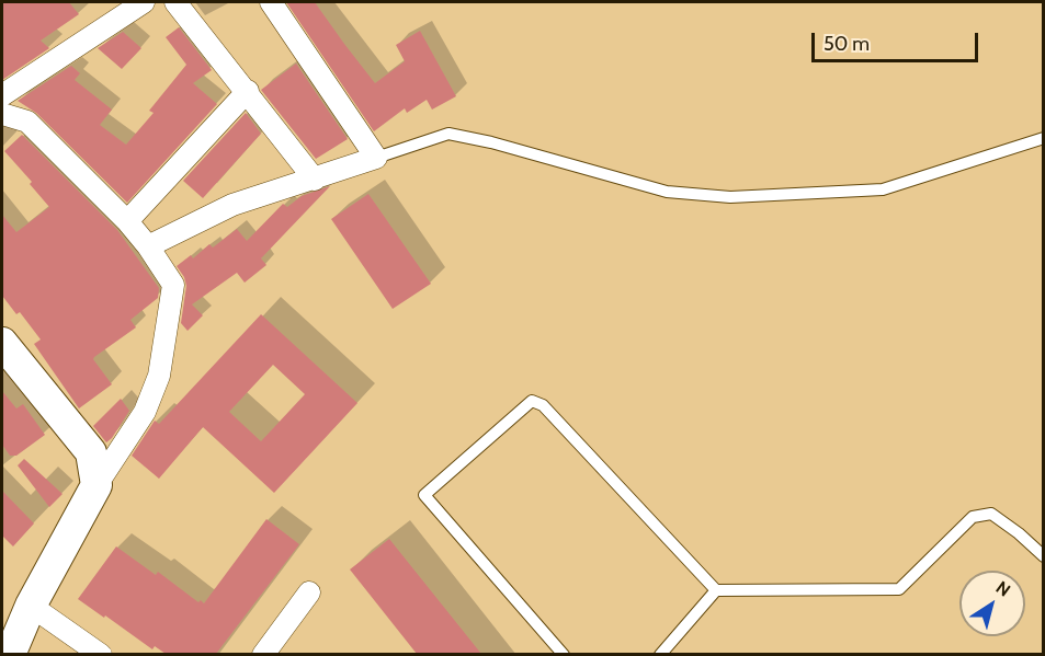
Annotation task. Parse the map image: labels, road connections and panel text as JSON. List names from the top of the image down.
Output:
{
  "scale_bar": "50 m",
  "north": "top right"
}
